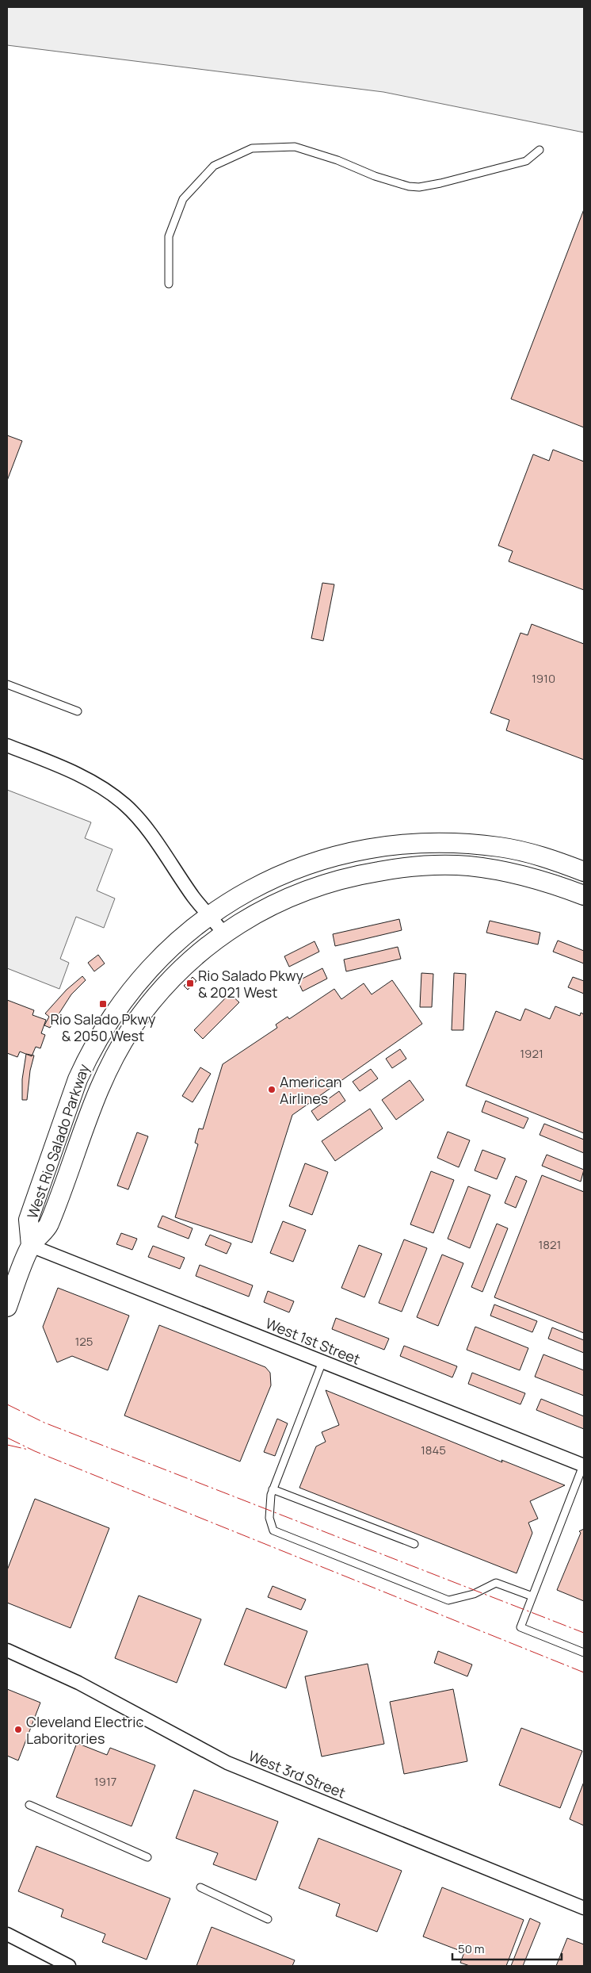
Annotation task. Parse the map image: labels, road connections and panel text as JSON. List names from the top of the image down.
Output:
{
  "streets": {
    "main road": ["West Rio Salado Parkway"],
    "street": ["West 1st Street", "West 3rd Street"]
  },
  "crossings": [
    ["West Rio Salado Parkway", "West 1st Street"]
  ],
  "places": {
    "transit": ["Rio Salado Pkwy & 2021 West", "Rio Salado Pkwy & 2050 West"],
    "other": ["American Airlines", "Cleveland Electric Laboritories"]
  },
  "house_numbers": [
    "1910",
    "1921",
    "1821",
    "125",
    "1845",
    "1917"
  ],
  "scale_bar": "50 m"
}
